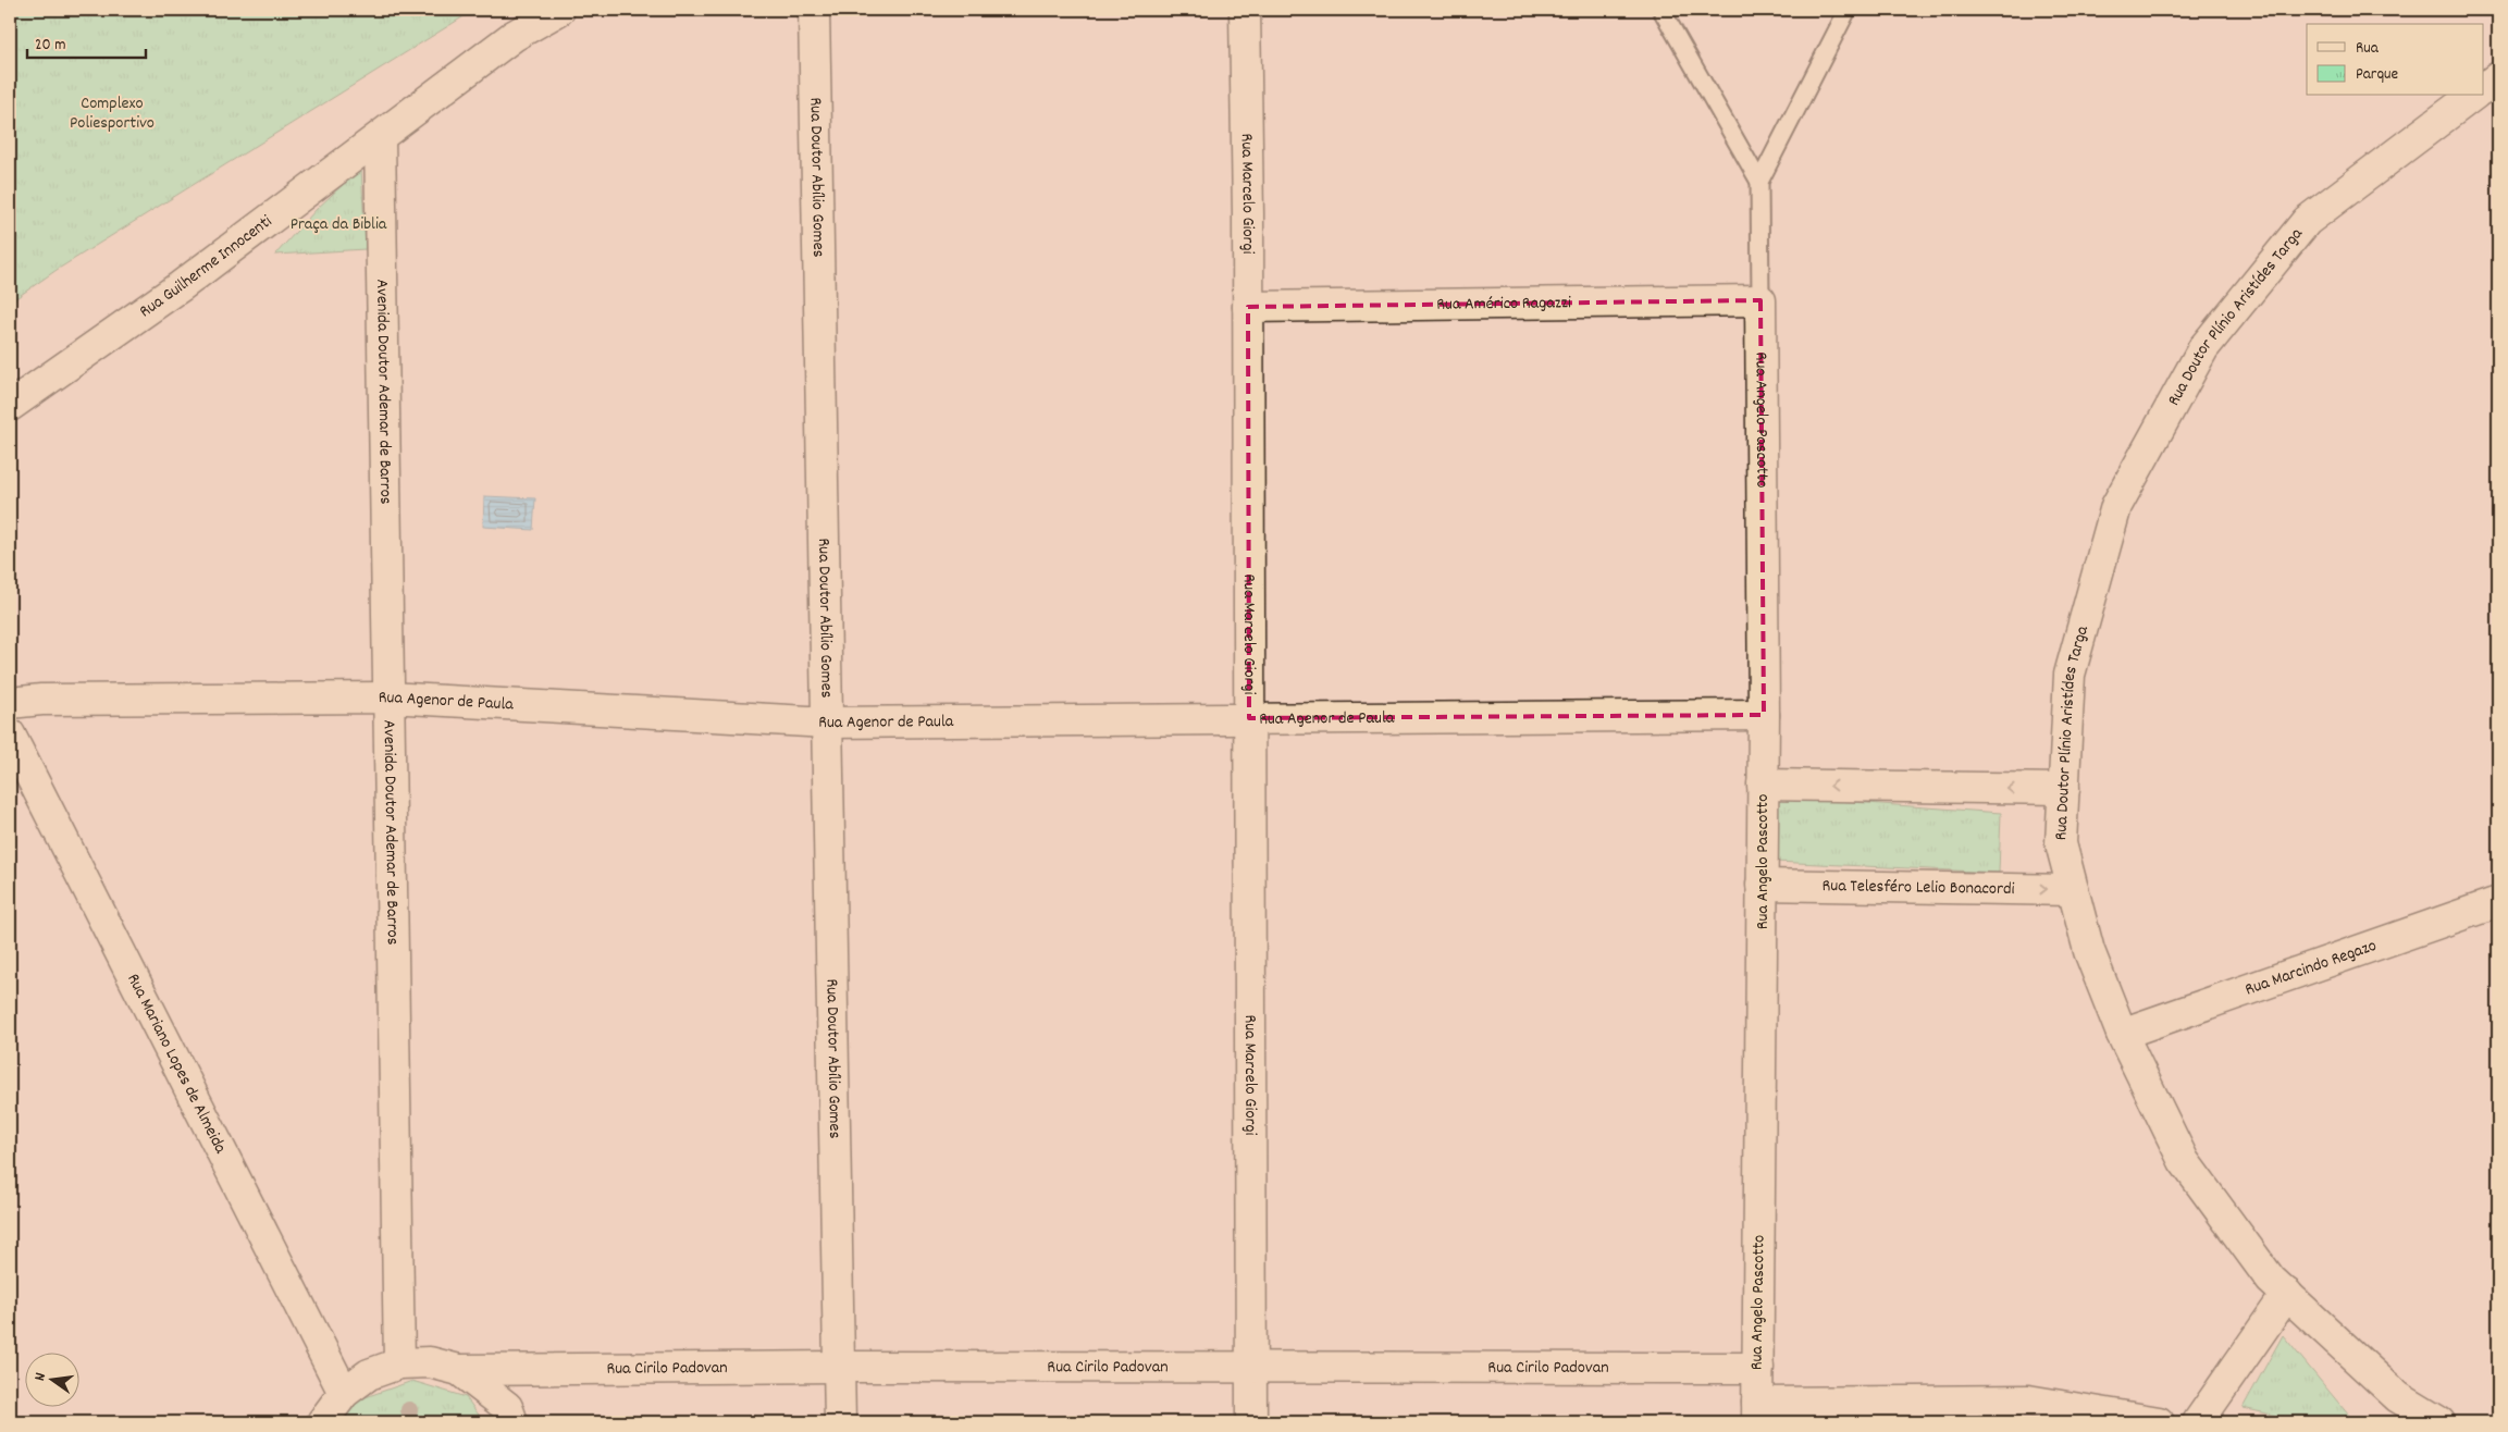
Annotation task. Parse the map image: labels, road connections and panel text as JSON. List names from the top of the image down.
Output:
{
  "streets": {
    "street": [
      "Rua Doutor Abílio Gomes",
      "Rua Marcelo Giorgi",
      "Rua Guilherme Innocenti",
      "Rua Américo Ragazzi",
      "Rua Doutor Plínio Aristídes Targa",
      "Avenida Doutor Ademar de Barros",
      "Rua Angelo Pascotto",
      "Rua Agenor de Paula",
      "Rua Telesféro Lelio Bonacordi",
      "Rua Marcindo Regazo",
      "Rua Mariano Lopes de Almeida",
      "Rua Cirilo Padovan"
    ]
  },
  "crossings": [
    ["Rua Doutor Abílio Gomes", "Rua Agenor de Paula"],
    ["Rua Doutor Abílio Gomes", "Rua Cirilo Padovan"],
    ["Rua Marcelo Giorgi", "Rua Américo Ragazzi"],
    ["Rua Marcelo Giorgi", "Rua Agenor de Paula"],
    ["Rua Marcelo Giorgi", "Rua Cirilo Padovan"],
    ["Rua Guilherme Innocenti", "Avenida Doutor Ademar de Barros"],
    ["Rua Américo Ragazzi", "Rua Angelo Pascotto"],
    ["Rua Doutor Plínio Aristídes Targa", "Rua Telesféro Lelio Bonacordi"],
    ["Rua Doutor Plínio Aristídes Targa", "Rua Marcindo Regazo"],
    ["Avenida Doutor Ademar de Barros", "Rua Agenor de Paula"],
    ["Rua Angelo Pascotto", "Rua Agenor de Paula"],
    ["Rua Angelo Pascotto", "Rua Telesféro Lelio Bonacordi"],
    ["Rua Angelo Pascotto", "Rua Cirilo Padovan"]
  ],
  "parks": ["Complexo Poliesportivo", "Praça da Biblia"],
  "legend": ["Rua", "Parque"],
  "scale_bar": "20 m",
  "north": "left"
}
